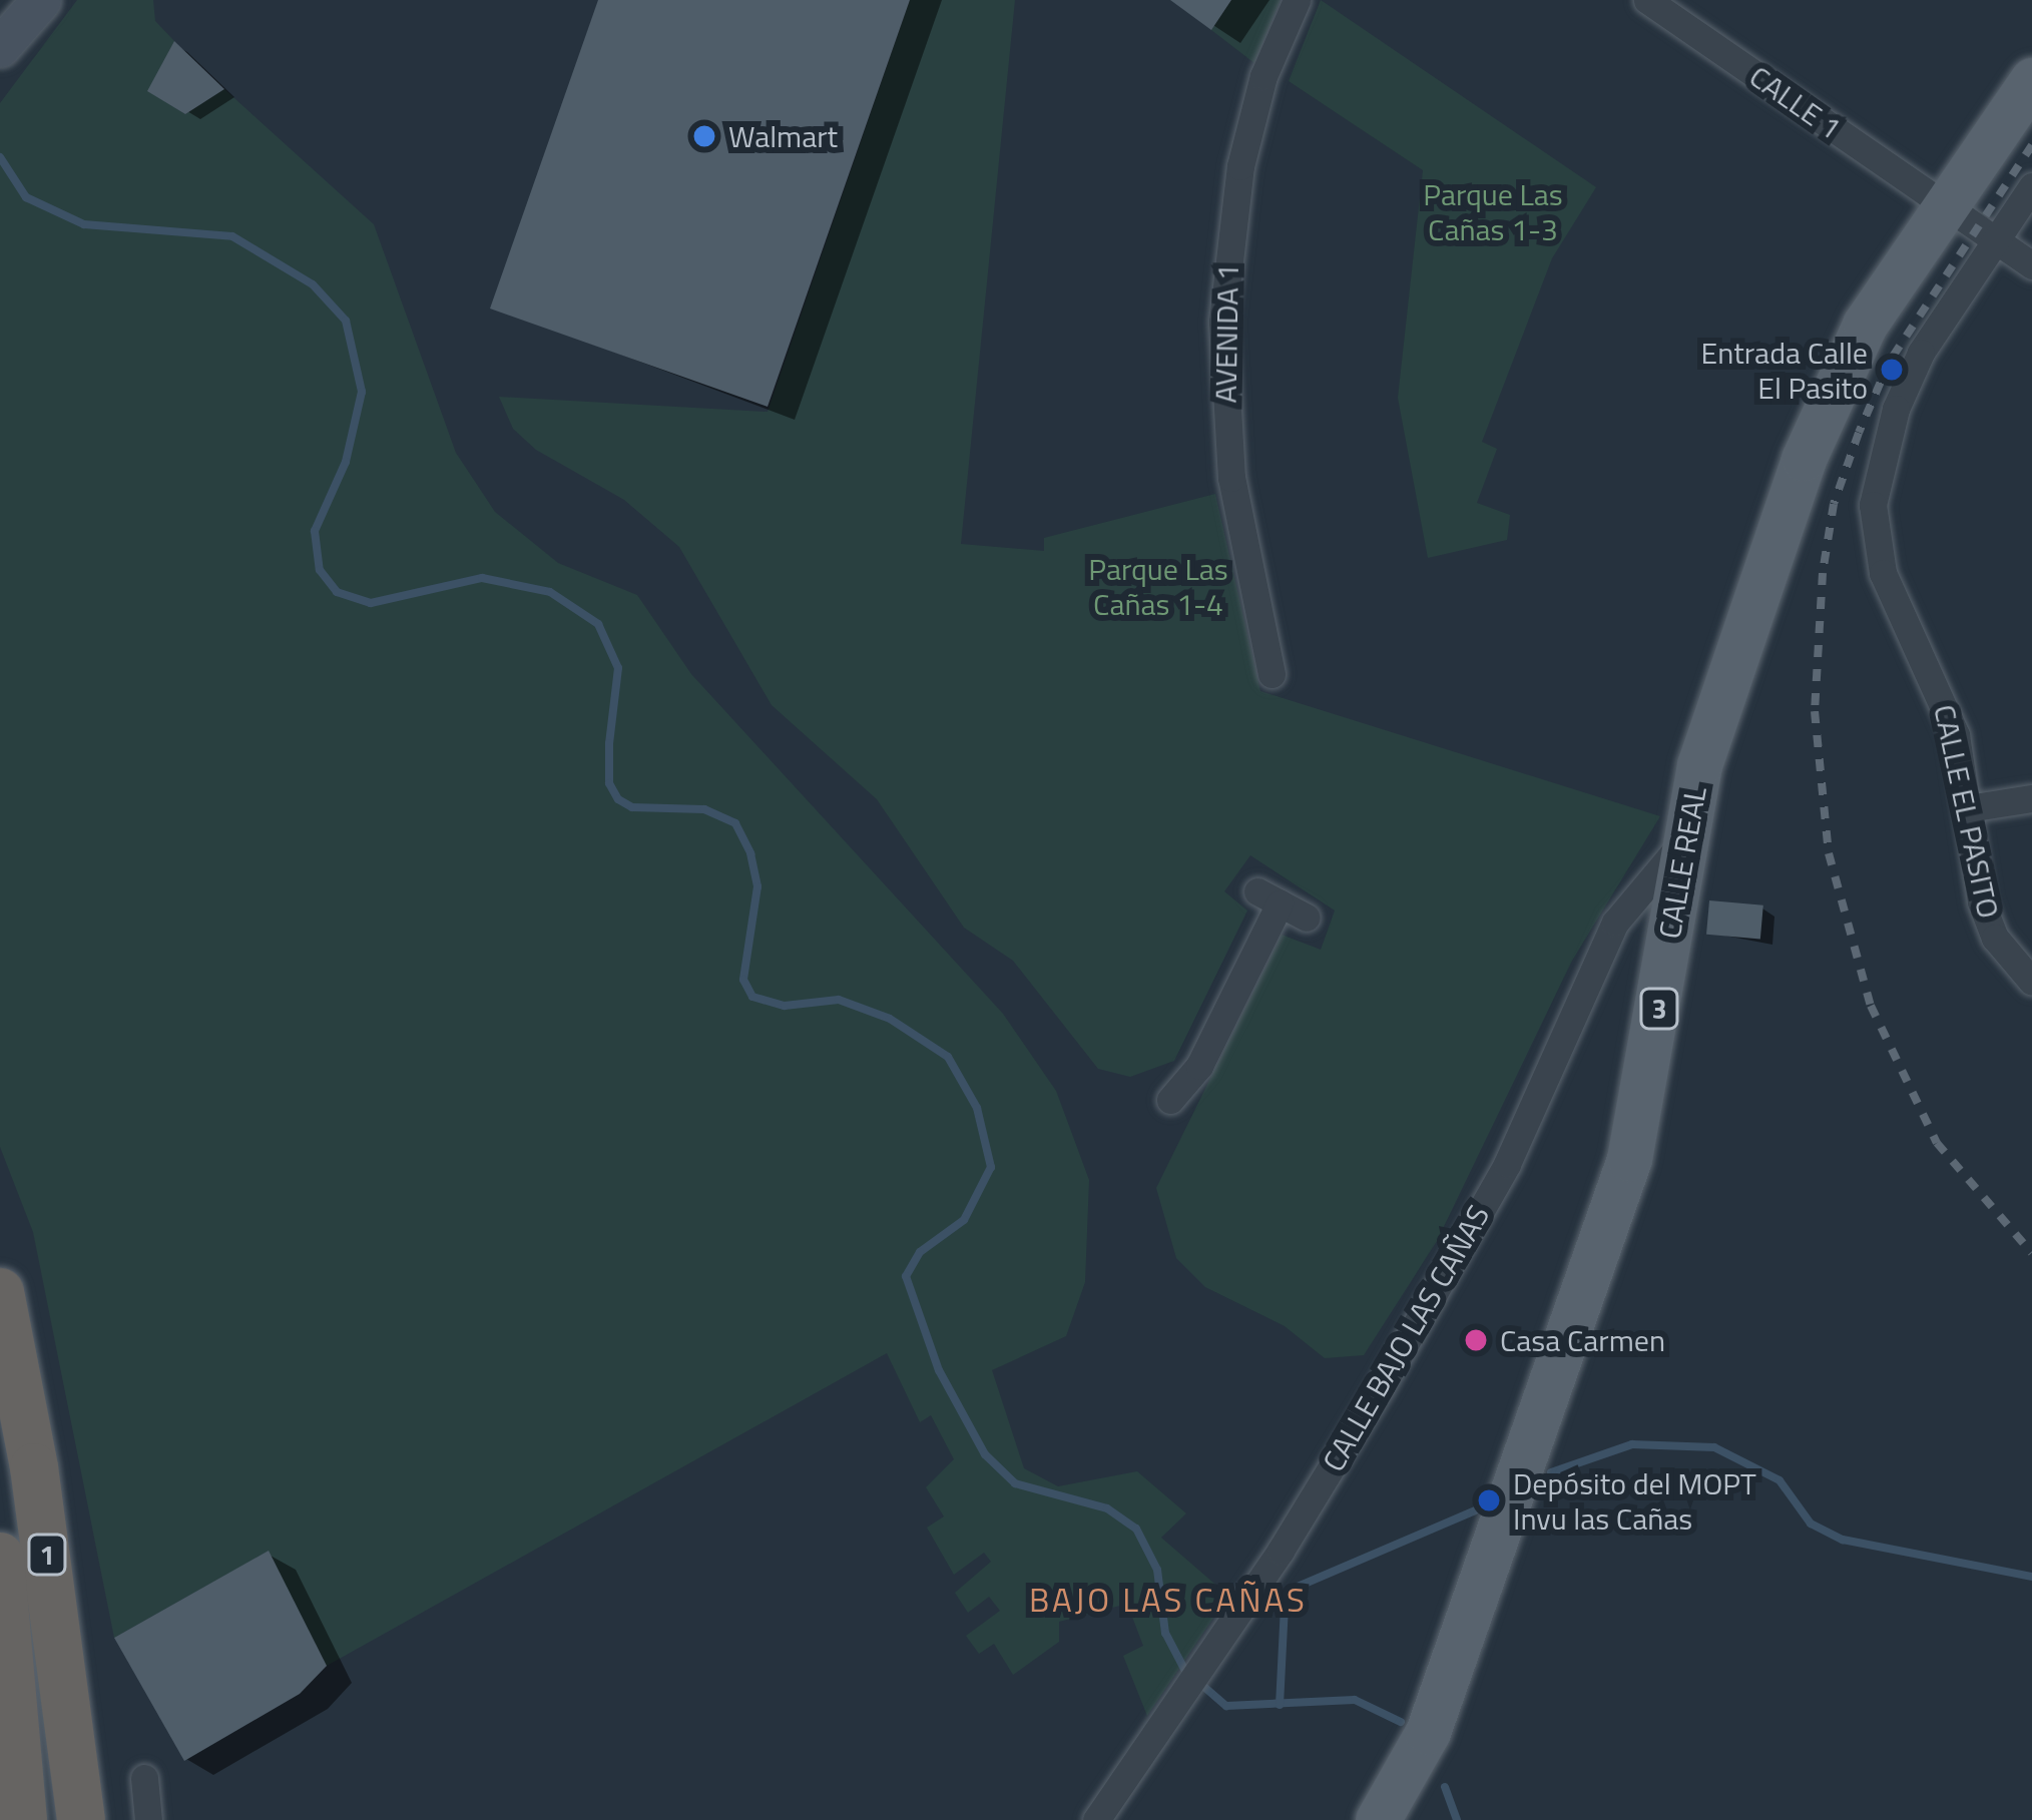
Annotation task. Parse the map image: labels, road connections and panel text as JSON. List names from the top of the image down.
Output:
{
  "streets": {
    "highway": ["1"],
    "main road": ["CALLE REAL", "3"],
    "street": [
      "CALLE 1",
      "AVENIDA 1",
      "CALLE EL PASITO",
      "CALLE BAJO LAS CAÑAS"
    ]
  },
  "crossings": [
    ["CALLE 1", "CALLE EL PASITO"],
    ["CALLE 1", "CALLE REAL"],
    ["CALLE REAL", "CALLE BAJO LAS CAÑAS"]
  ],
  "districts": ["BAJO LAS CAÑAS"],
  "parks": ["Parque Las Cañas 1-3", "Parque Las Cañas 1-4"],
  "places": [
    "Walmart",
    "Entrada Calle El Pasito",
    "Casa Carmen",
    "Depósito del MOPT Invu las Cañas"
  ]
}
